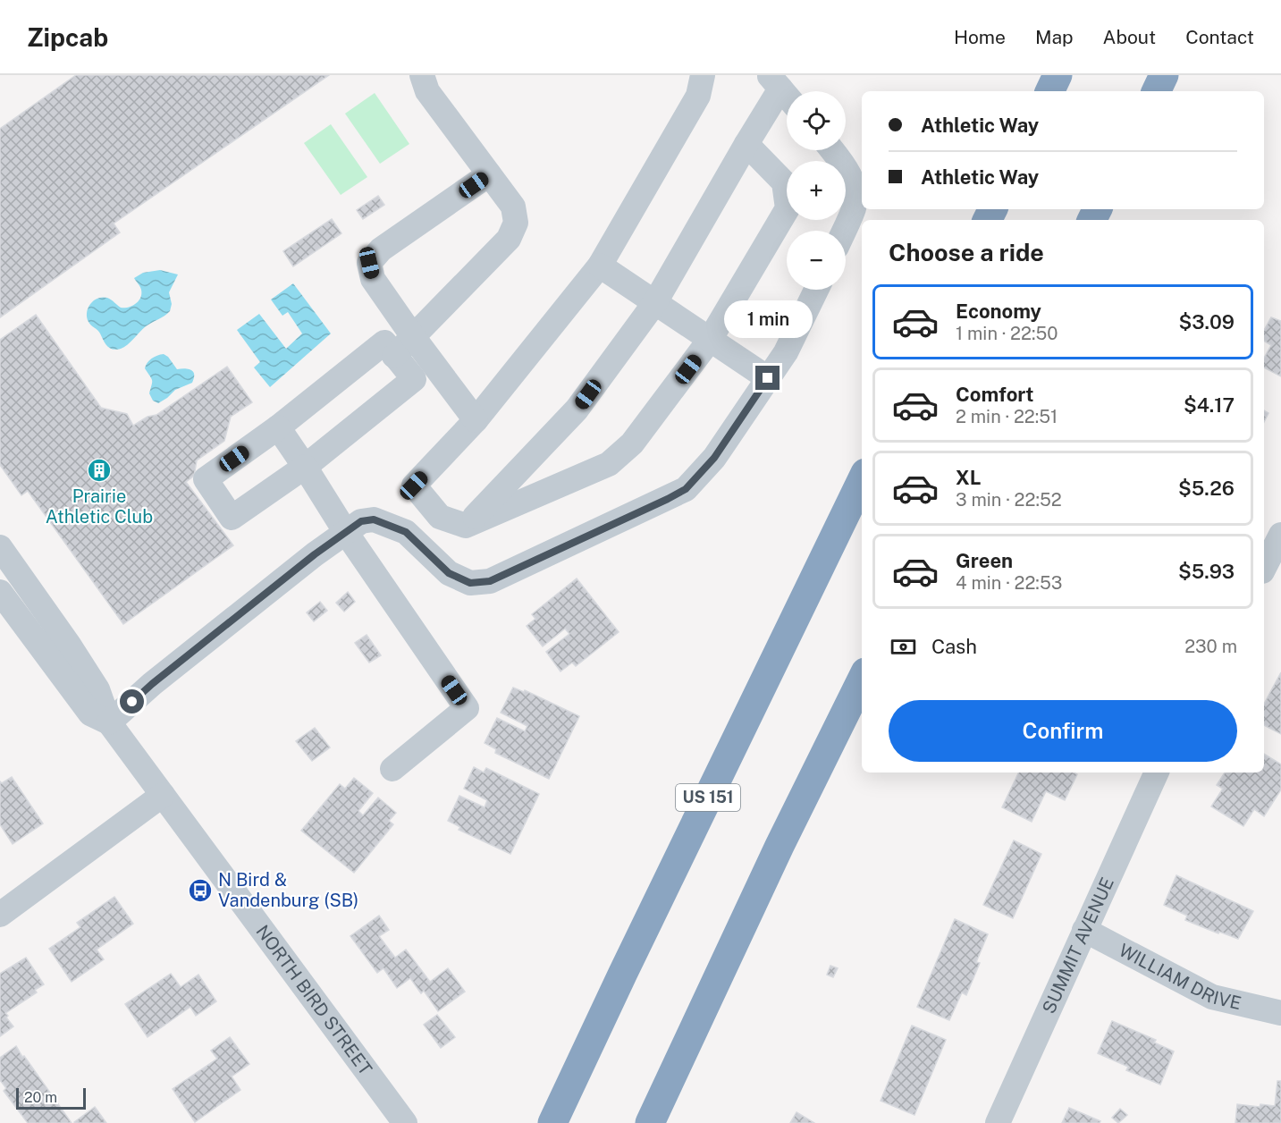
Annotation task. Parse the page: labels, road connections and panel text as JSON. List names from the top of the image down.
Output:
{
  "streets": {
    "highway": ["US 151"],
    "street": ["SUMMIT AVENUE", "WILLIAM DRIVE", "NORTH BIRD STREET"]
  },
  "crossings": [
    ["SUMMIT AVENUE", "WILLIAM DRIVE"]
  ],
  "places": {
    "building": ["Prairie Athletic Club"],
    "bus stop": ["N Bird & Vandenburg (SB)"]
  },
  "scale_bar": "20 m",
  "page": {
    "header": "Zipcab",
    "nav": [
      "Home",
      "Map",
      "About",
      "Contact"
    ],
    "map_buttons": ["+", "−"],
    "banner": ["Athletic Way", "Athletic Way"],
    "heading": "Choose a ride",
    "list": [
      {
        "name": "Economy",
        "note": "1 min · 22:50",
        "value": "$3.09"
      },
      {
        "name": "Comfort",
        "note": "2 min · 22:51",
        "value": "$4.17"
      },
      {
        "name": "XL",
        "note": "3 min · 22:52",
        "value": "$5.26"
      },
      {
        "name": "Green",
        "note": "4 min · 22:53",
        "value": "$5.93"
      }
    ],
    "bubble": "1 min",
    "pay": ["Cash", "230 m"],
    "buttons": "Confirm",
    "scale": "20 m"
  }
}
